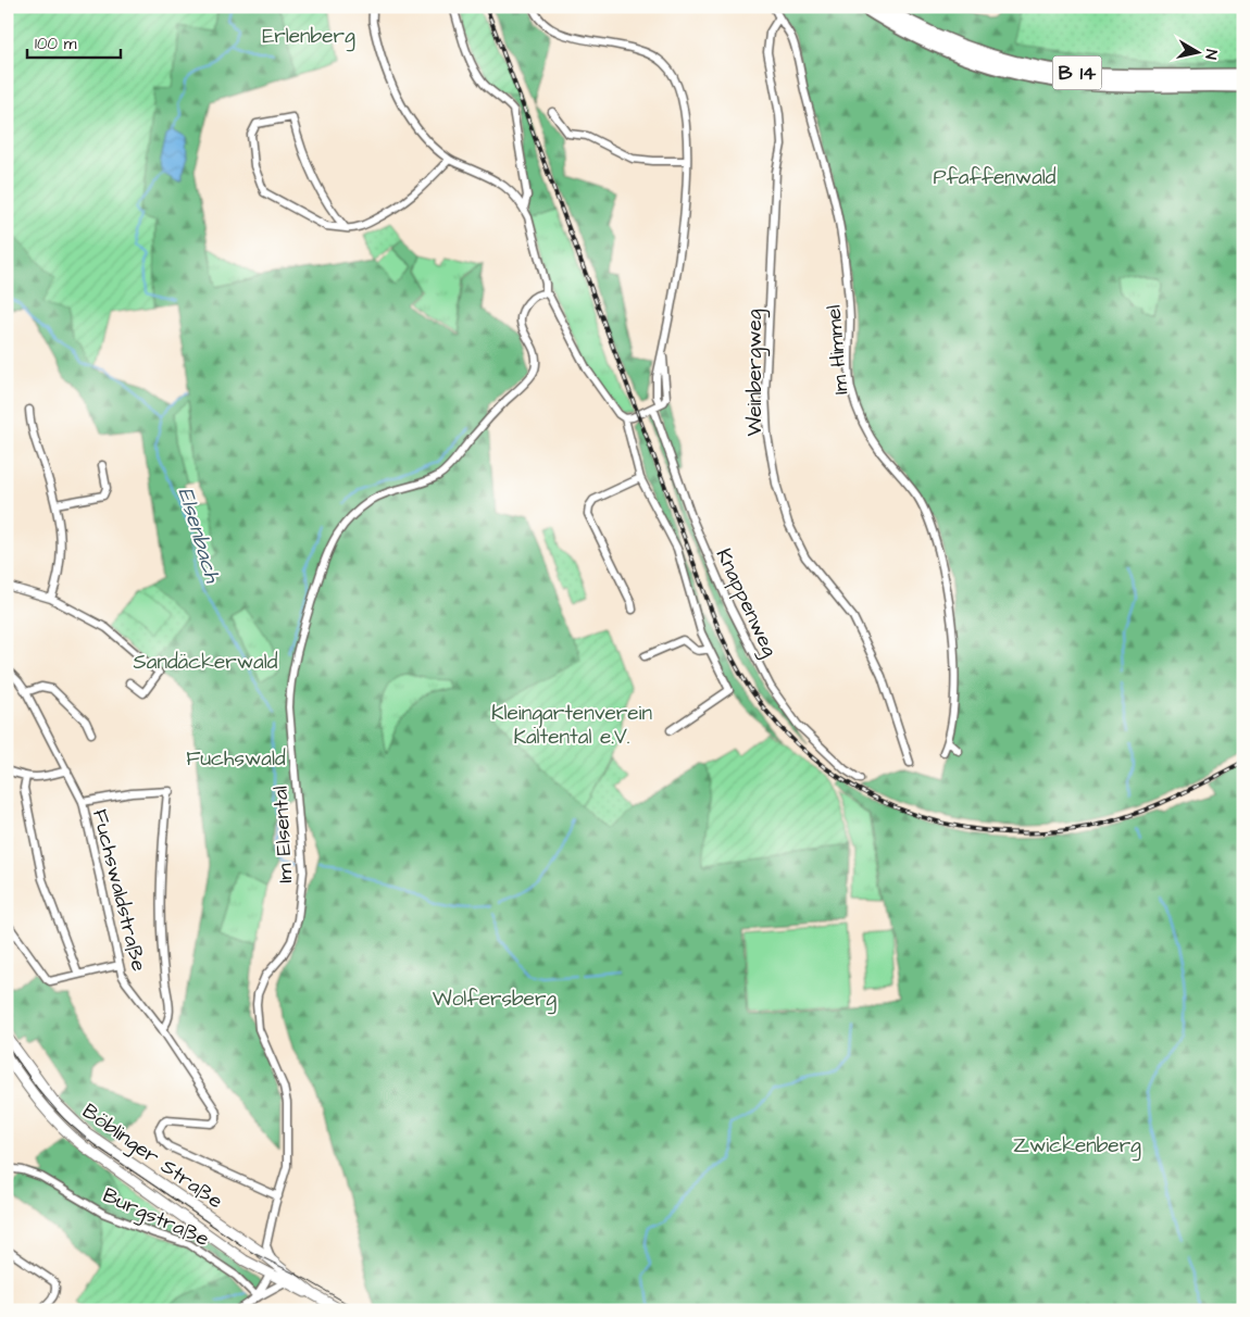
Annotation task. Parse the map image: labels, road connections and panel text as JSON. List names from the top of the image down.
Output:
{
  "streets": {
    "highway": ["B 14"],
    "main road": ["Böblinger Straße"],
    "street": [
      "Im Himmel",
      "Weinbergweg",
      "Knappenweg",
      "Im Elsental",
      "Fuchswaldstraße",
      "Burgstraße"
    ]
  },
  "crossings": [
    ["Im Himmel", "Weinbergweg"],
    ["Im Elsental", "Fuchswaldstraße"]
  ],
  "water": ["Elsenbach"],
  "parks": [
    "Erlenberg",
    "Pfaffenwald",
    "Sandäckerwald",
    "Kleingartenverein Kaltental e.V.",
    "Fuchswald",
    "Wolfersberg",
    "Zwickenberg"
  ],
  "scale_bar": "100 m",
  "north": "right"
}
